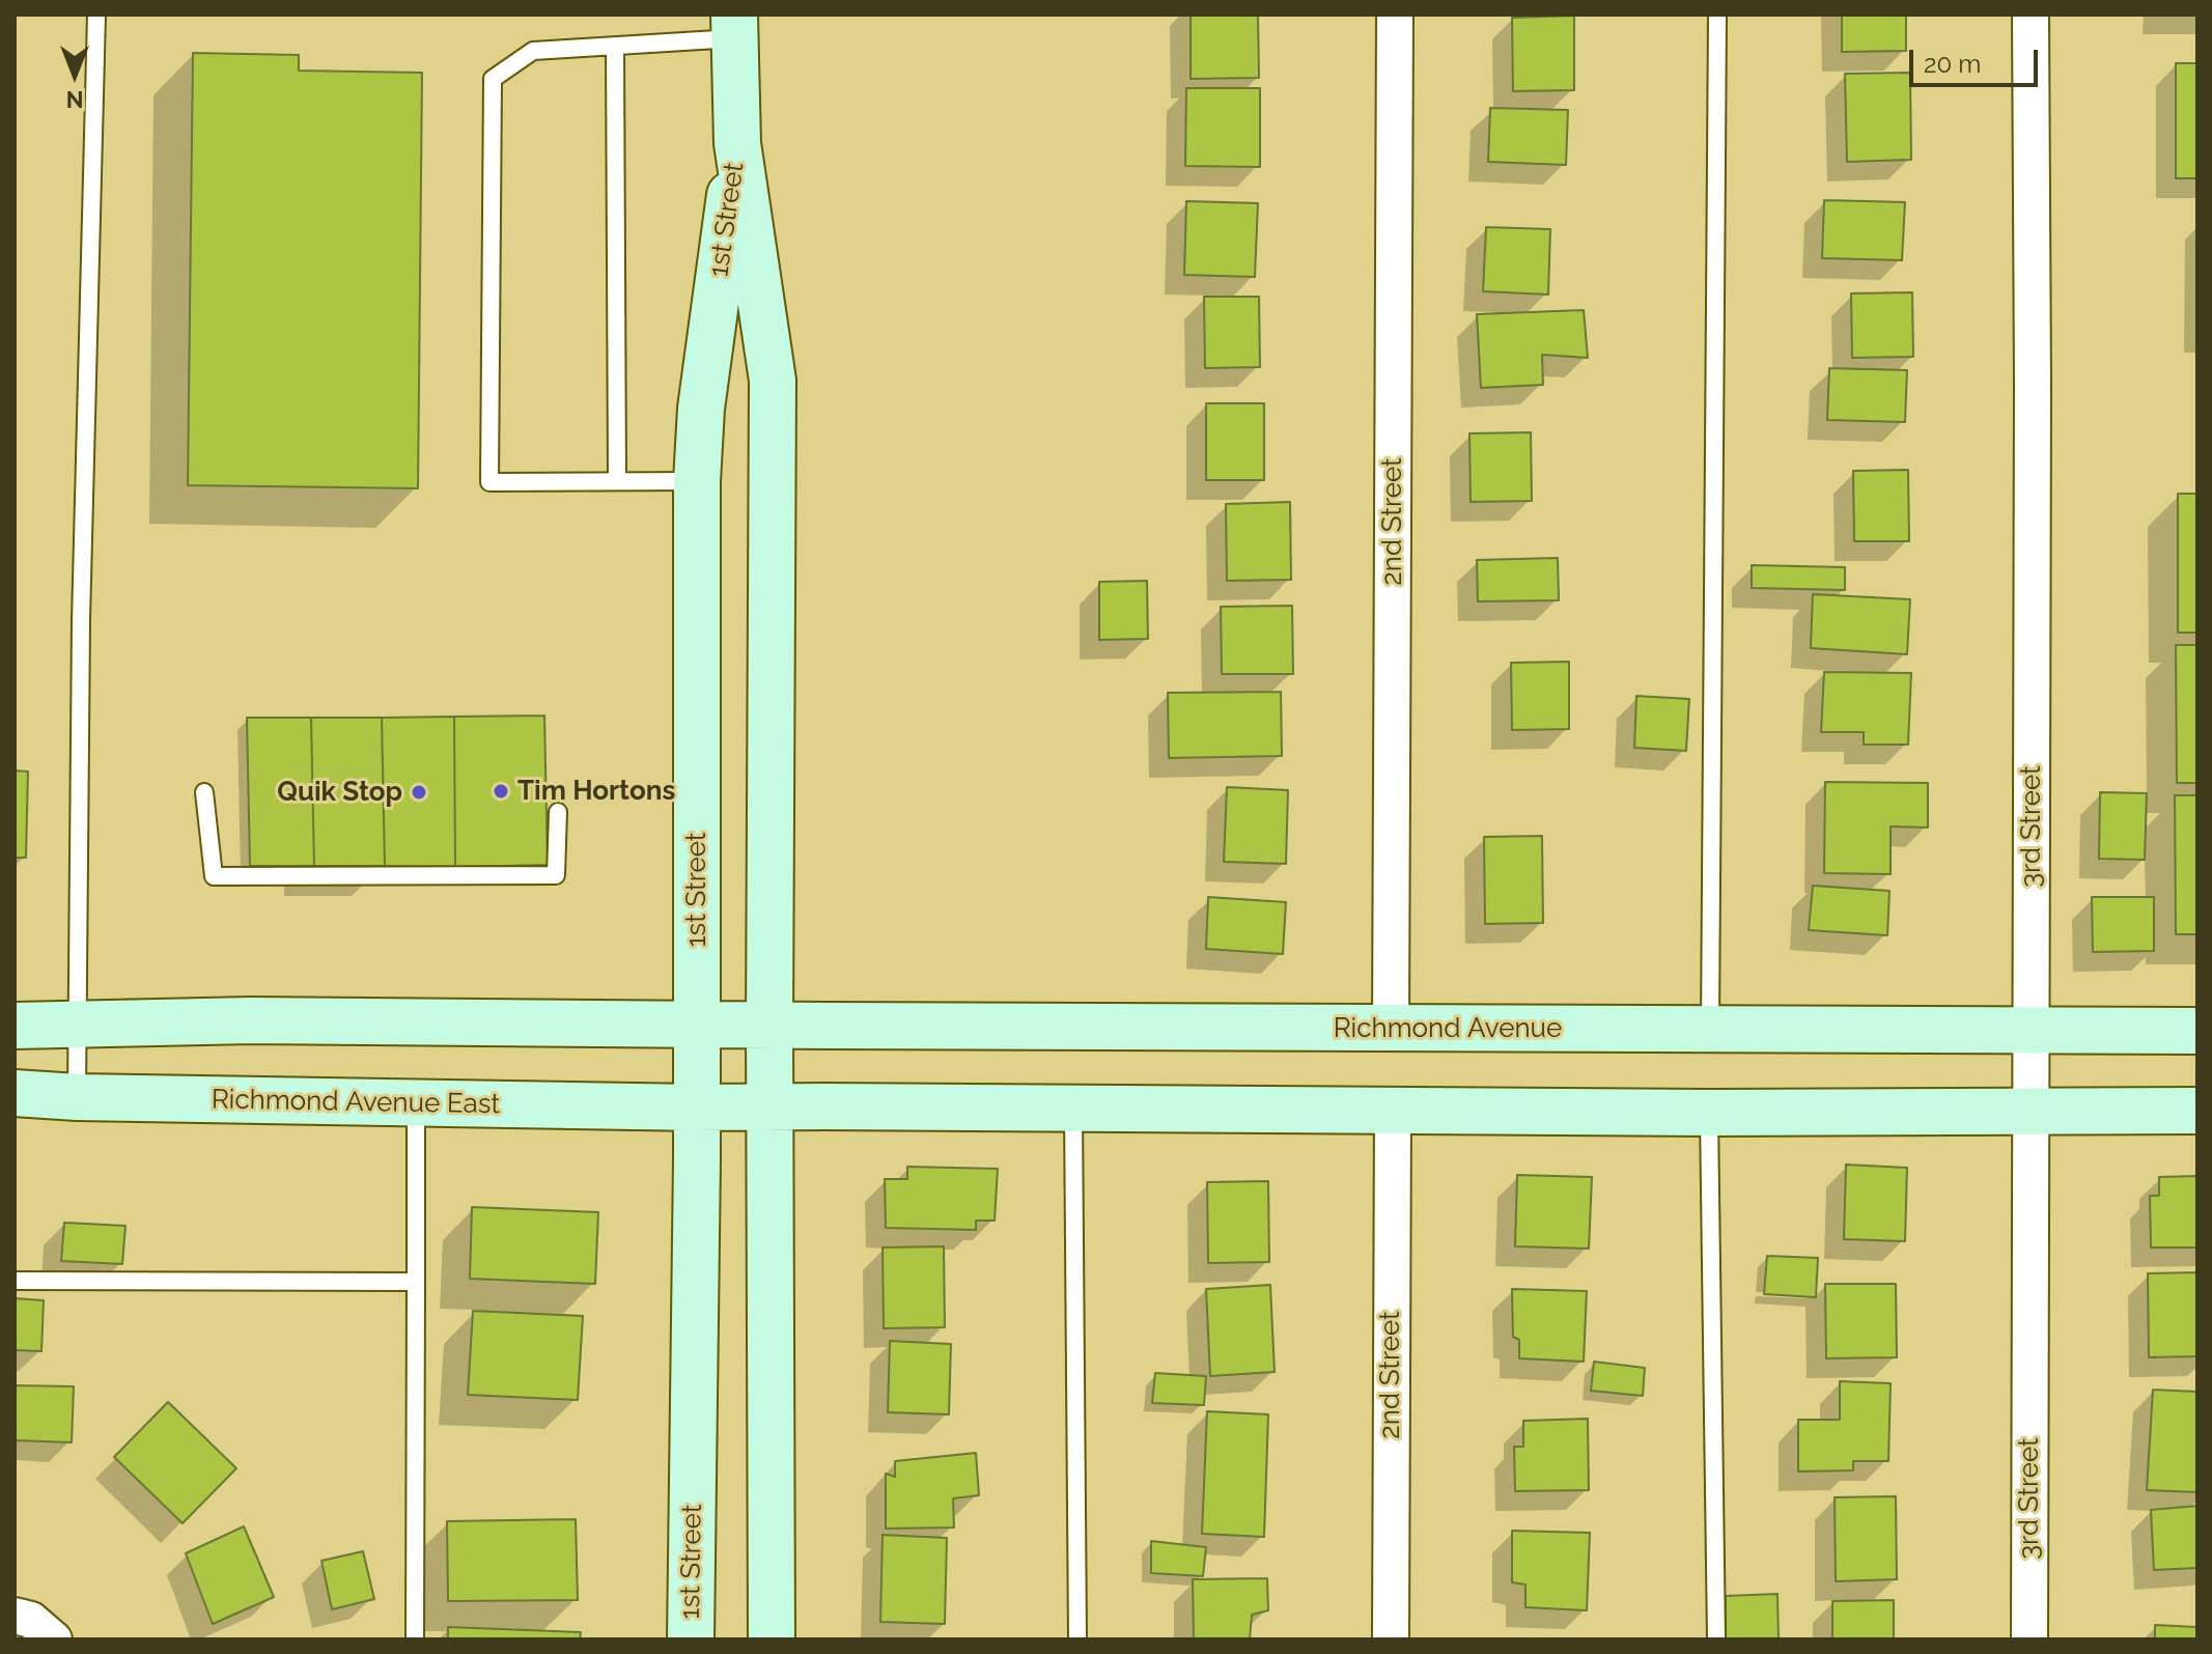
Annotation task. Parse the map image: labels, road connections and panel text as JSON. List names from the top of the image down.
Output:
{
  "streets": {
    "main road": ["1st Street", "Richmond Avenue", "Richmond Avenue East"],
    "street": ["2nd Street", "3rd Street"]
  },
  "crossings": [
    ["1st Street", "Richmond Avenue"],
    ["1st Street", "Richmond Avenue East"],
    ["2nd Street", "Richmond Avenue"],
    ["3rd Street", "Richmond Avenue"]
  ],
  "places": ["Tim Hortons", "Quik Stop"],
  "scale_bar": "20 m",
  "north": "bottom"
}
